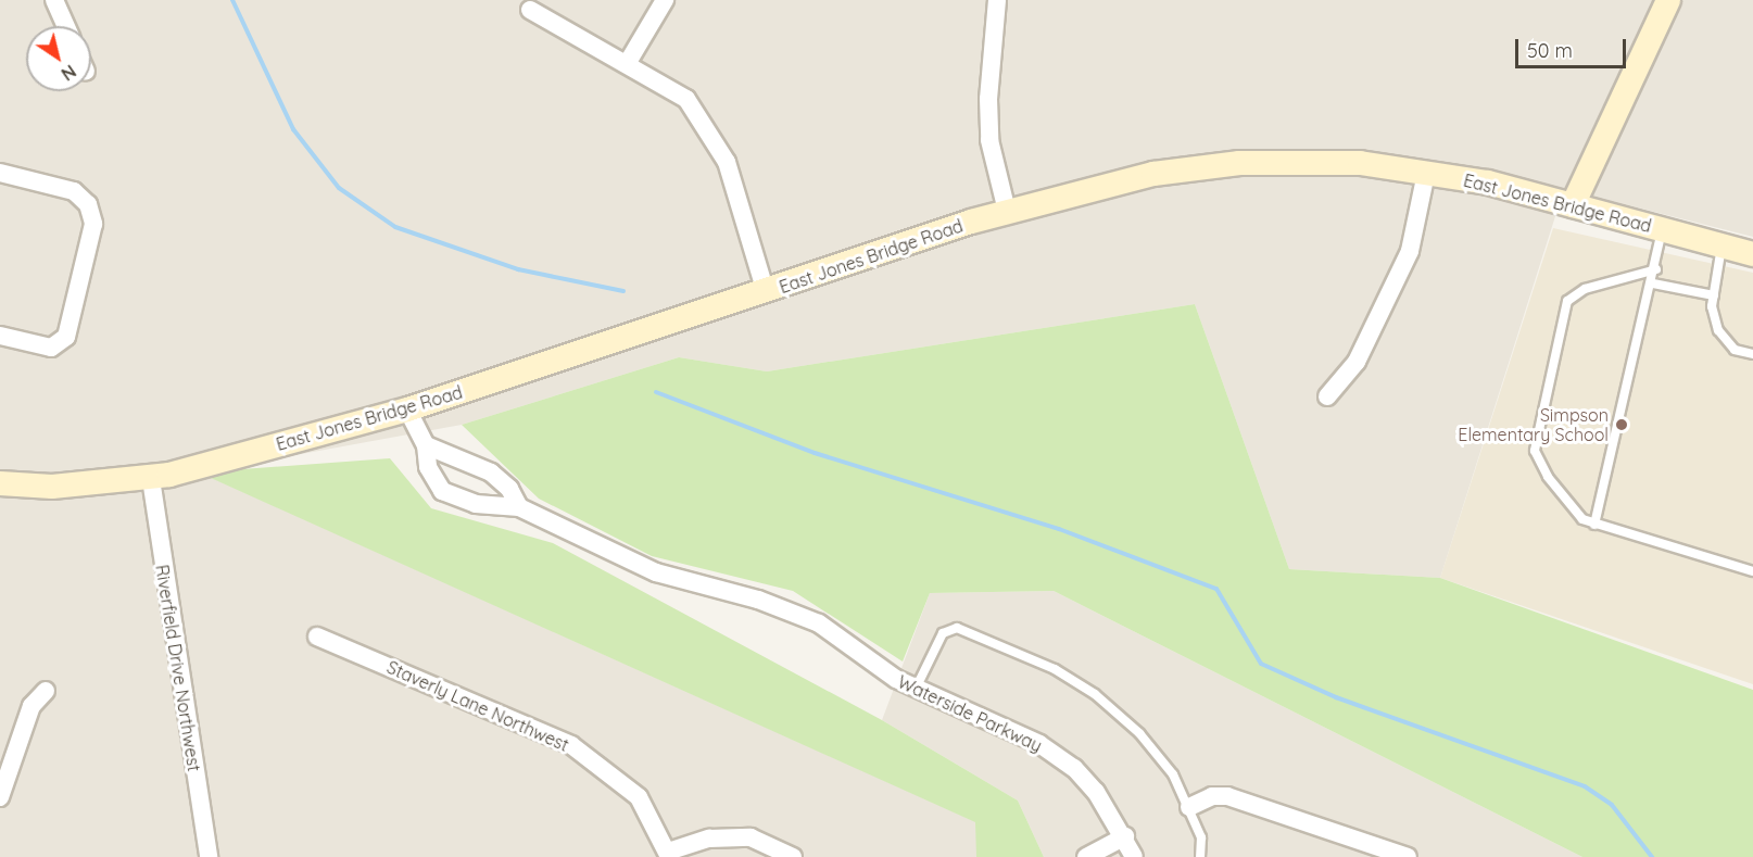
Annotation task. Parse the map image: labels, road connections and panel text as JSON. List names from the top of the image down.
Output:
{
  "streets": {
    "street": [
      "East Jones Bridge Road",
      "Riverfield Drive Northwest",
      "Staverly Lane Northwest",
      "Waterside Parkway"
    ]
  },
  "crossings": [
    ["East Jones Bridge Road", "Riverfield Drive Northwest"],
    ["East Jones Bridge Road", "Waterside Parkway"]
  ],
  "places": ["Simpson Elementary School"],
  "scale_bar": "50 m",
  "north": "bottom right"
}
